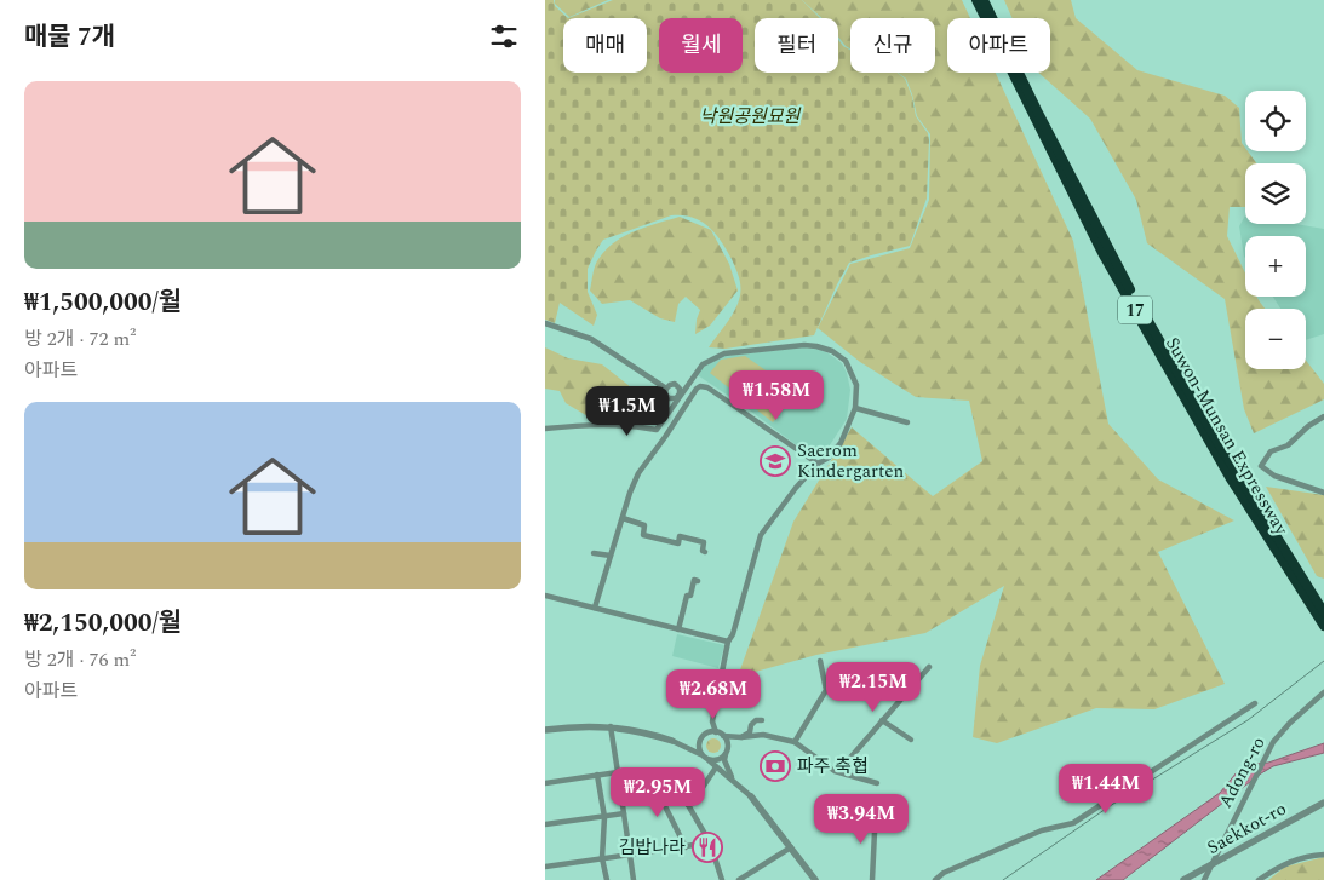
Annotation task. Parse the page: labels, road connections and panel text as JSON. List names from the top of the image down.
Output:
{
  "streets": {
    "highway": ["17", "Suwon-Munsan Expressway"],
    "street": ["Adong-ro", "Saekkot-ro"]
  },
  "crossings": [
    ["Adong-ro", "Saekkot-ro"]
  ],
  "parks": ["낙원공원묘원"],
  "places": {
    "school or university": ["Saerom Kindergarten"],
    "bank": ["파주 축협"],
    "restaurant": ["김밥나라"]
  },
  "page": {
    "heading": "매물 7개",
    "chip": [
      "매매",
      "월세",
      "필터",
      "신규",
      "아파트"
    ],
    "list": [
      {
        "name": "₩1,500,000/월",
        "note": "방 2개 · 72 m² · 아파트"
      },
      {
        "name": "₩2,150,000/월",
        "note": "방 2개 · 76 m² · 아파트"
      }
    ],
    "map_buttons": ["+", "−"],
    "price": [
      "₩1.58M",
      "₩1.5M",
      "₩2.15M",
      "₩2.68M",
      "₩1.44M",
      "₩2.95M",
      "₩3.94M"
    ]
  }
}
